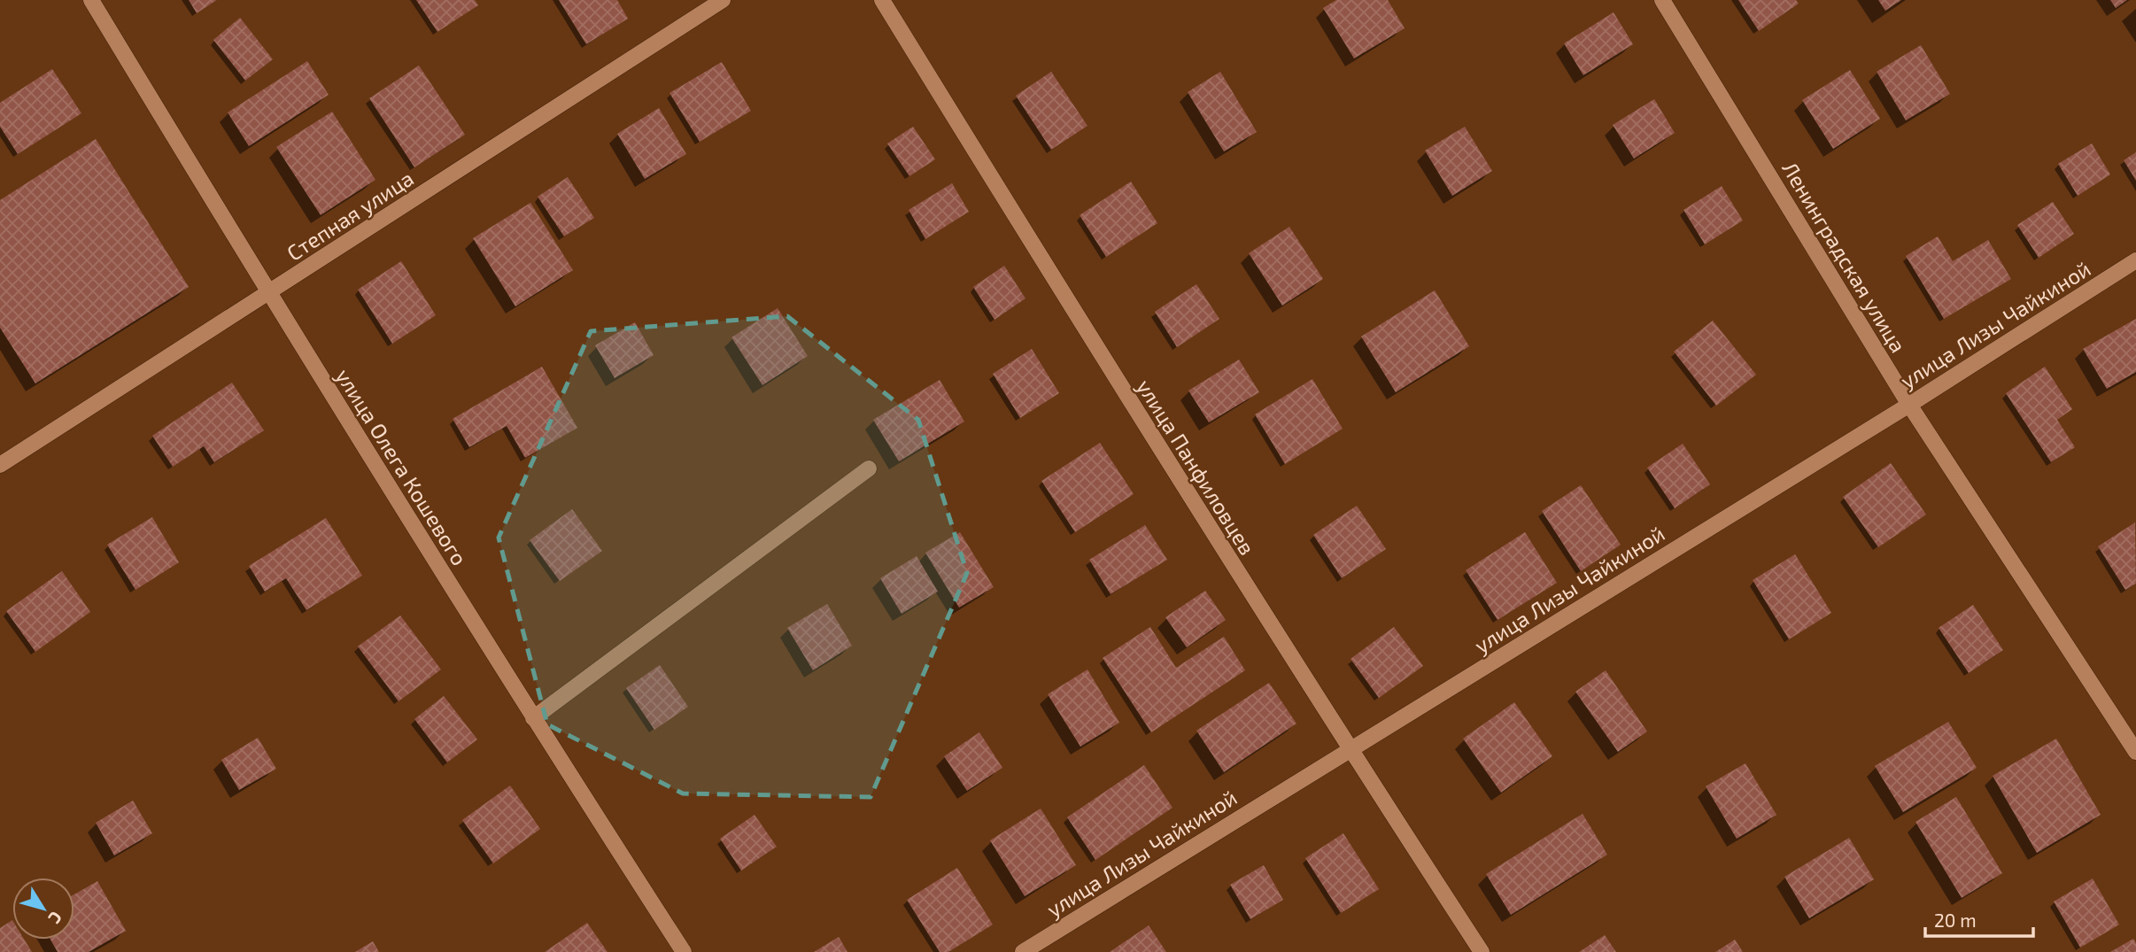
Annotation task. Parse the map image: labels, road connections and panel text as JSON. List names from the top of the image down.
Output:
{
  "streets": {
    "street": [
      "Степная улица",
      "Ленинградская улица",
      "улица Лизы Чайкиной",
      "улица Олега Кошевого",
      "улица Панфиловцев"
    ]
  },
  "crossings": [
    ["Степная улица", "улица Олега Кошевого"],
    ["Ленинградская улица", "улица Лизы Чайкиной"],
    ["улица Лизы Чайкиной", "улица Панфиловцев"]
  ],
  "scale_bar": "20 m",
  "north": "bottom right"
}
